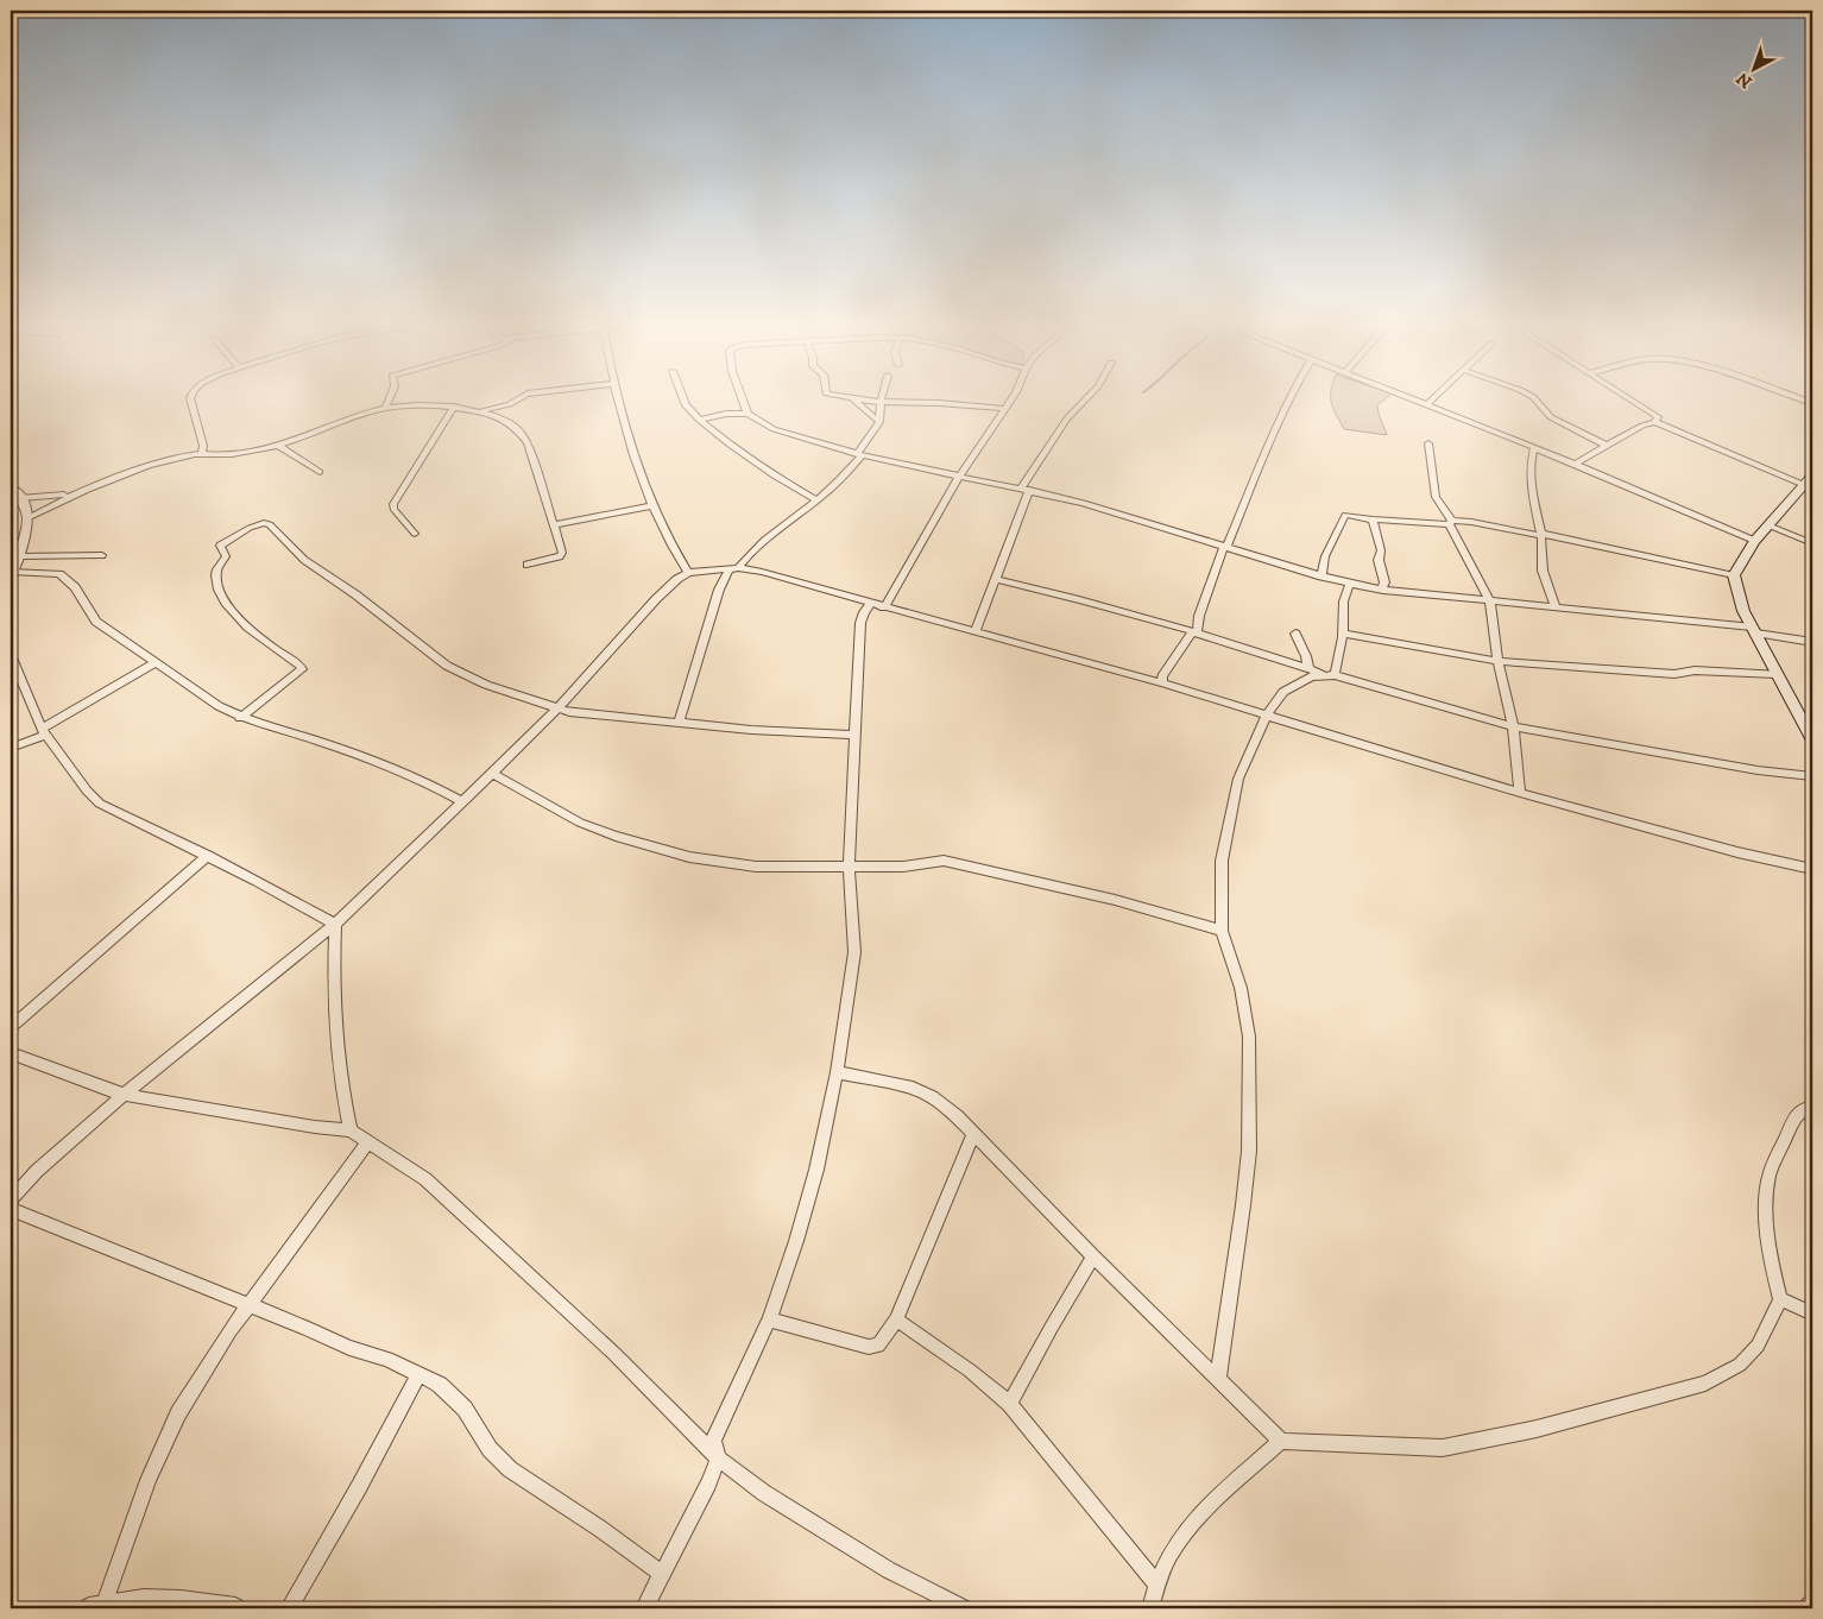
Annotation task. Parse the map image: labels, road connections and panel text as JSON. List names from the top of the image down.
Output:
{
  "north": "bottom left"
}
